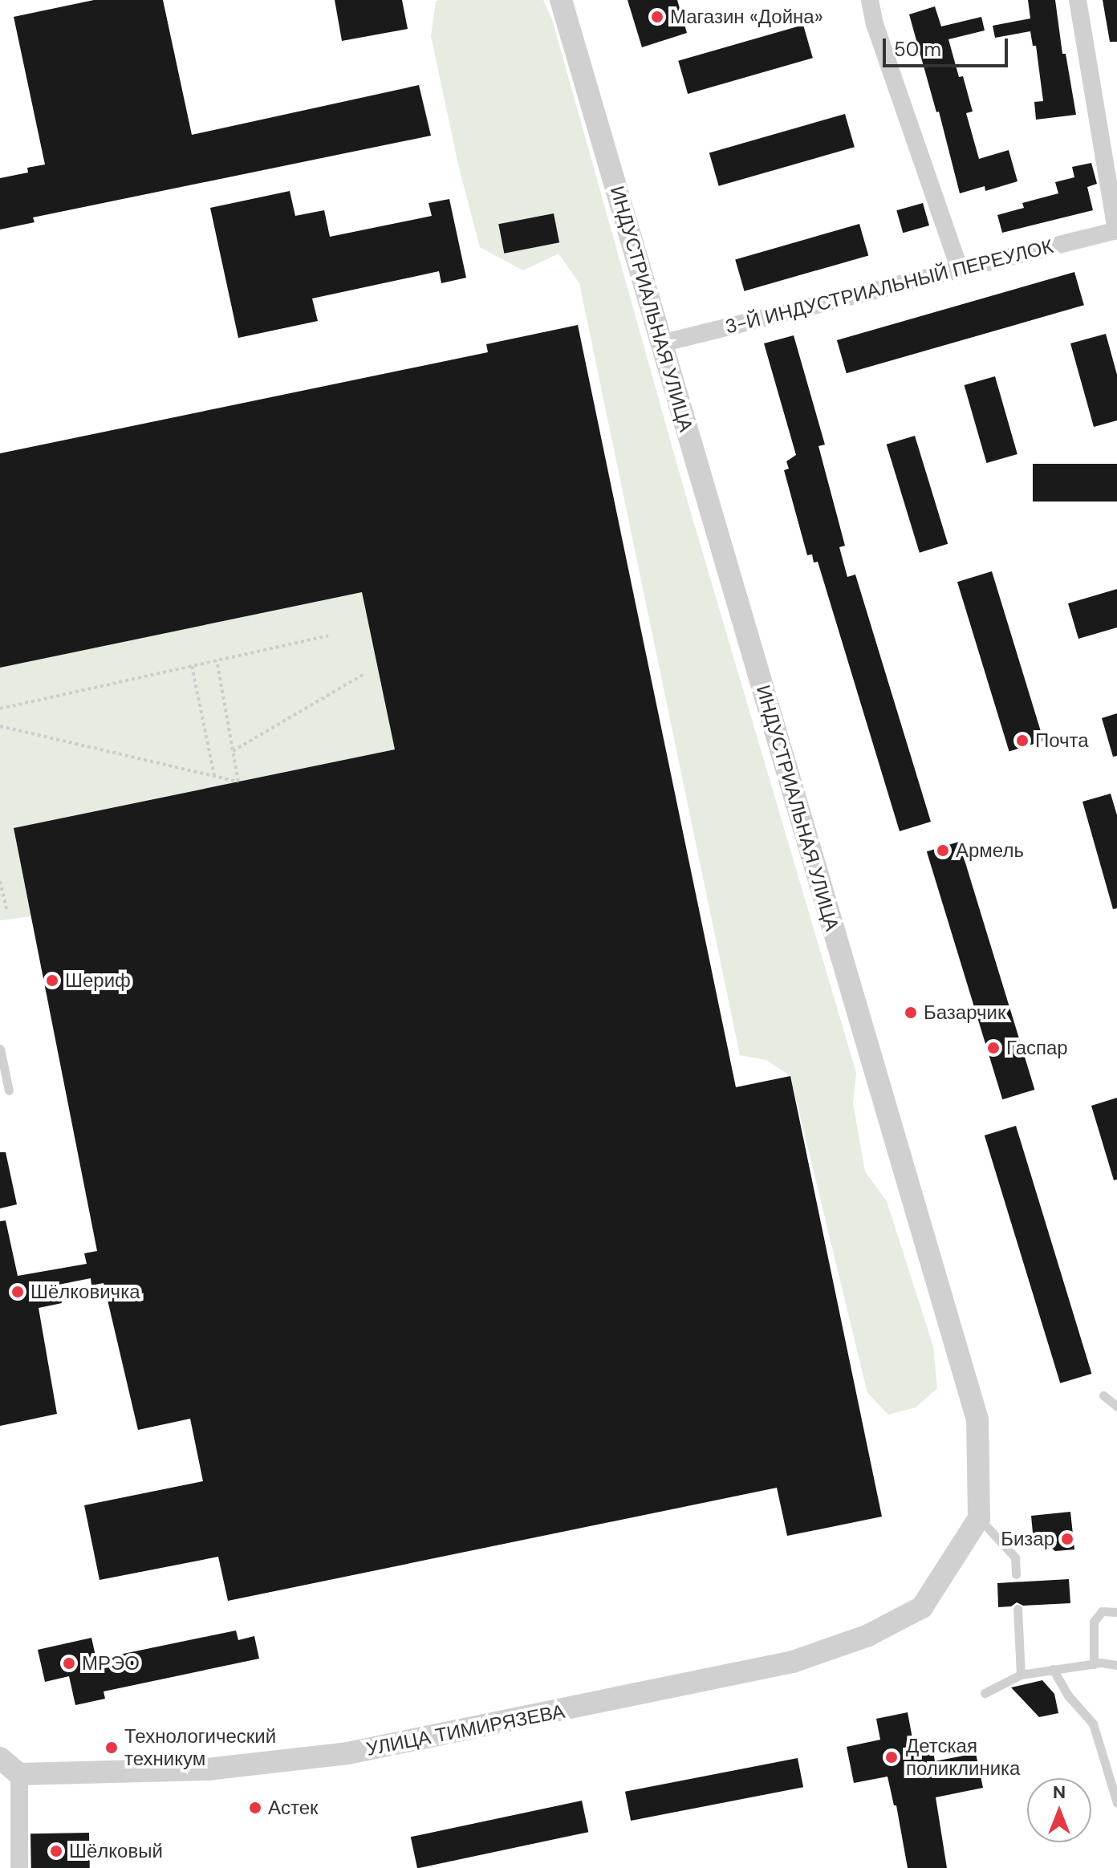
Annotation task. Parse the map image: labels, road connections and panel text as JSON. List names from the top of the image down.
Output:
{
  "streets": {
    "street": ["3-Й ИНДУСТРИАЛЬНЫЙ ПЕРЕУЛОК", "ИНДУСТРИАЛЬНАЯ УЛИЦА", "УЛИЦА ТИМИРЯЗЕВА"]
  },
  "crossings": [
    ["3-Й ИНДУСТРИАЛЬНЫЙ ПЕРЕУЛОК", "ИНДУСТРИАЛЬНАЯ УЛИЦА"],
    ["ИНДУСТРИАЛЬНАЯ УЛИЦА", "УЛИЦА ТИМИРЯЗЕВА"]
  ],
  "places": [
    "Магазин «Дойна»",
    "Почта",
    "Армель",
    "Шериф",
    "Базарчик",
    "Гаспар",
    "Шёлковичка",
    "Бизар",
    "МРЭО",
    "Технологический техникум",
    "Детская поликлиника",
    "Астек",
    "Шёлковый"
  ],
  "scale_bar": "50 m",
  "north": "top"
}
